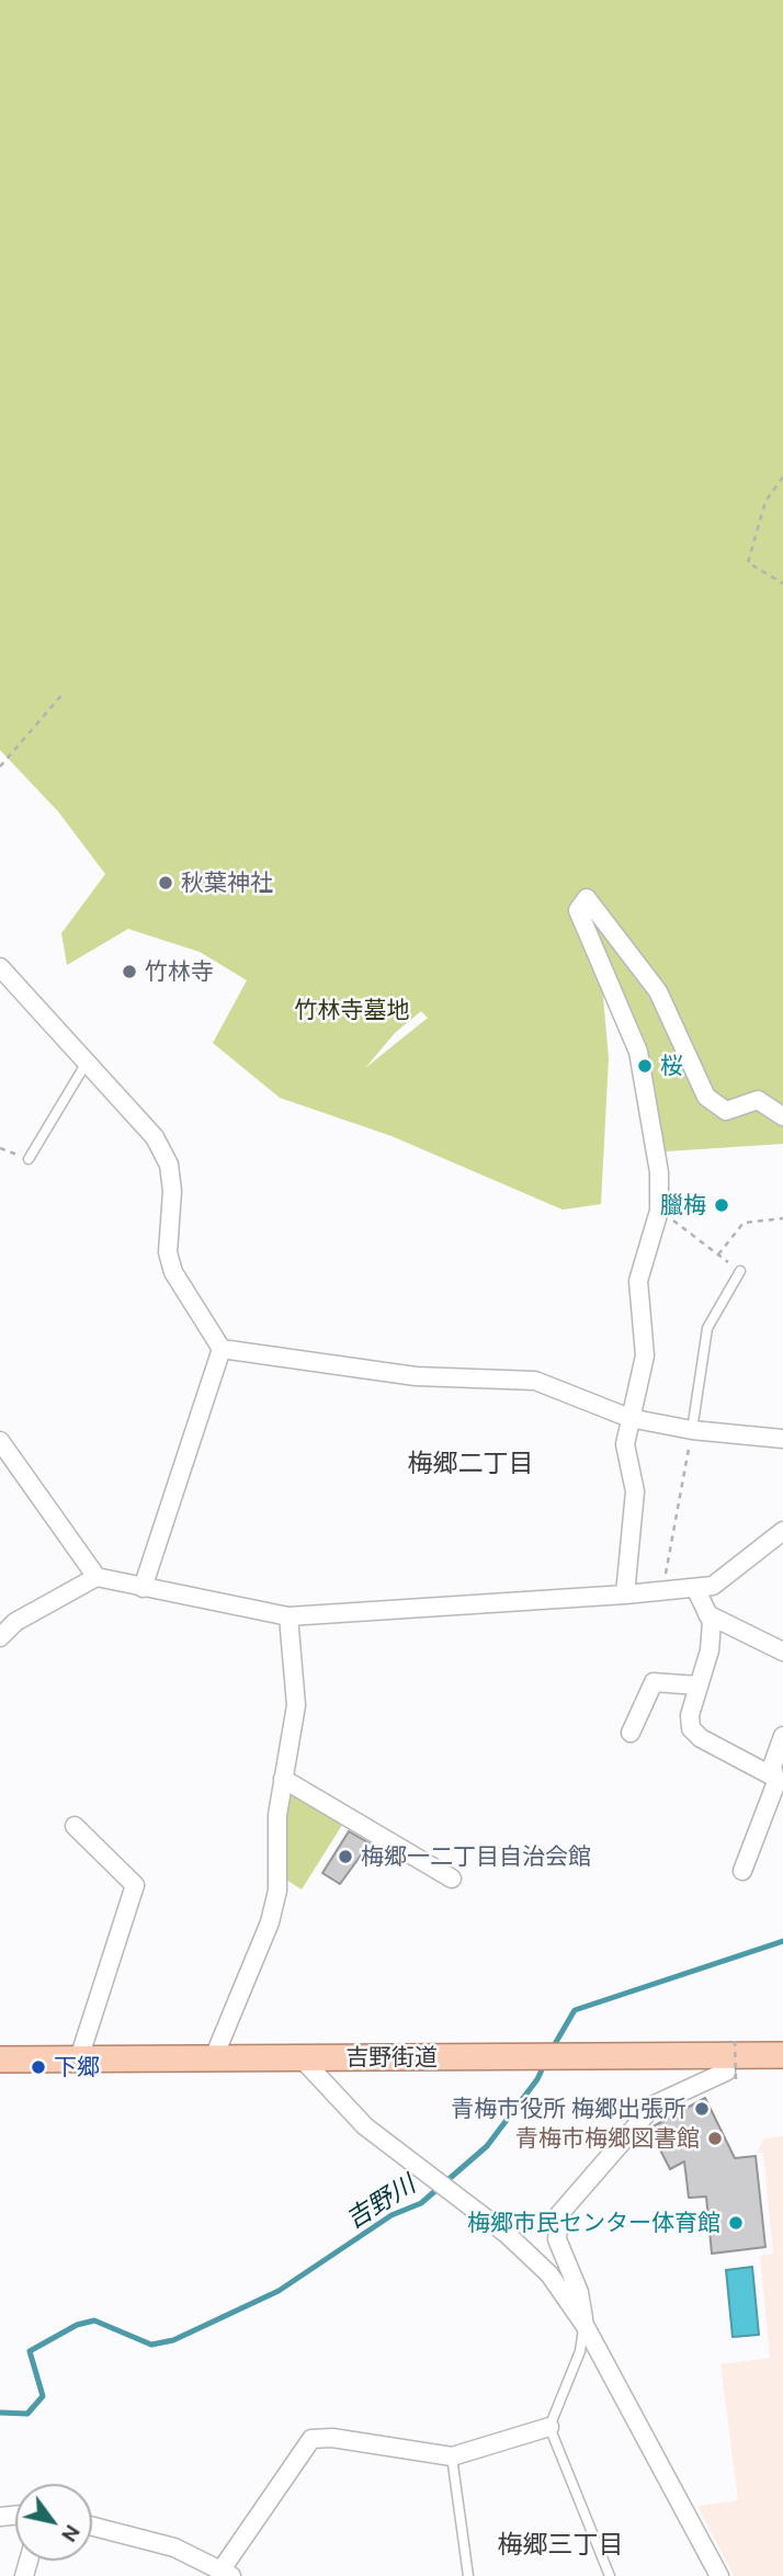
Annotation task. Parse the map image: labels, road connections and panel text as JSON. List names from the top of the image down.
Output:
{
  "streets": {
    "main road": ["吉野街道"]
  },
  "districts": ["梅郷二丁目", "梅郷三丁目"],
  "water": ["吉野川"],
  "parks": ["竹林寺墓地"],
  "places": [
    "秋葉神社",
    "竹林寺",
    "桜",
    "臘梅",
    "梅郷一二丁目自治会館",
    "下郷",
    "青梅市役所 梅郷出張所",
    "青梅市梅郷図書館",
    "梅郷市民センター体育館"
  ],
  "north": "bottom right"
}
